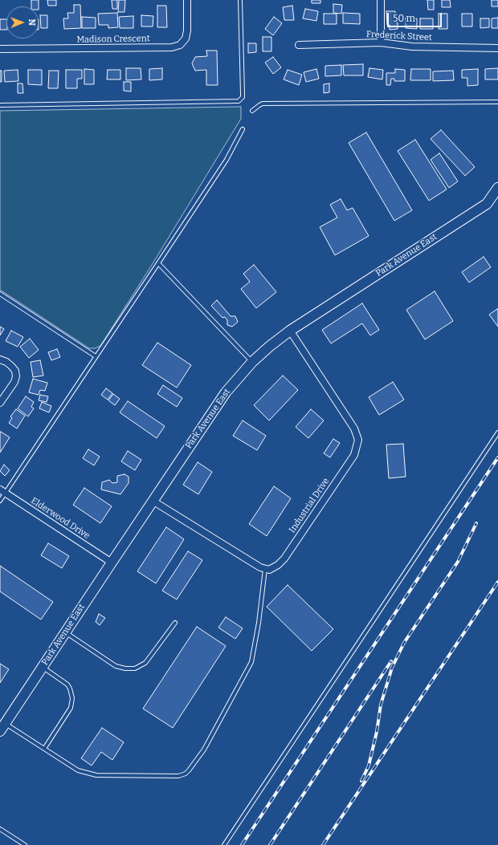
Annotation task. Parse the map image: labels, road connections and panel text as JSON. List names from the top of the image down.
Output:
{
  "streets": {
    "street": [
      "Frederick Street",
      "Madison Crescent",
      "Park Avenue East",
      "Industrial Drive",
      "Elderwood Drive"
    ]
  },
  "crossings": [
    ["Park Avenue East", "Industrial Drive"],
    ["Park Avenue East", "Elderwood Drive"]
  ],
  "scale_bar": "50 m",
  "north": "right"
}
